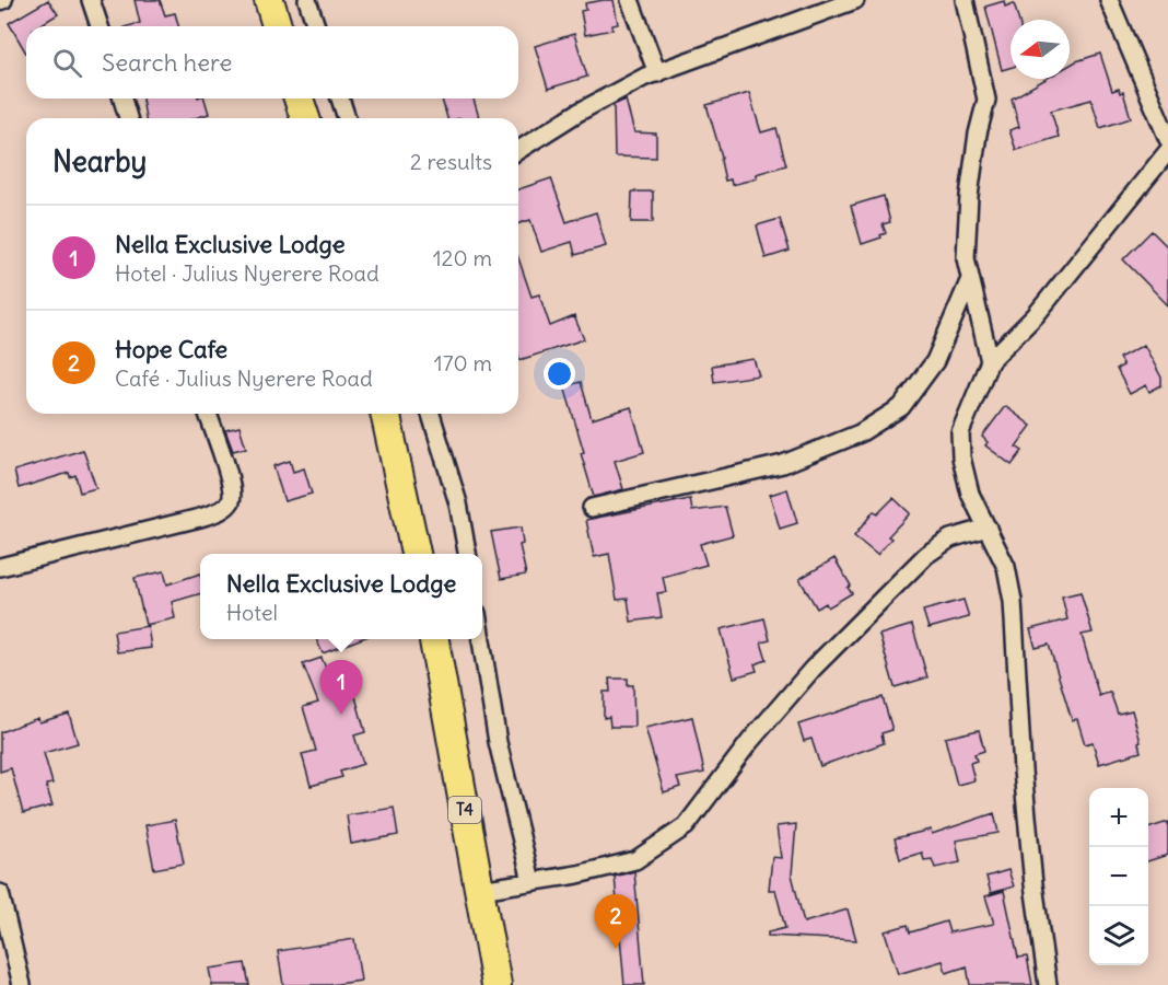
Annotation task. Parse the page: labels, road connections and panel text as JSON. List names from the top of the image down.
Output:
{
  "streets": {
    "highway": ["T4"]
  },
  "north": "left",
  "page": {
    "search": "Search here",
    "heading": ["Nearby", "2 results"],
    "list": [
      {
        "mark": "1",
        "name": "Nella Exclusive Lodge",
        "note": "Hotel · Julius Nyerere Road",
        "value": "120 m"
      },
      {
        "mark": "2",
        "name": "Hope Cafe",
        "note": "Café · Julius Nyerere Road",
        "value": "170 m"
      }
    ],
    "popup": ["Nella Exclusive Lodge", "Hotel"],
    "pins": ["1", "2"],
    "map_buttons": ["+", "−"]
  }
}
